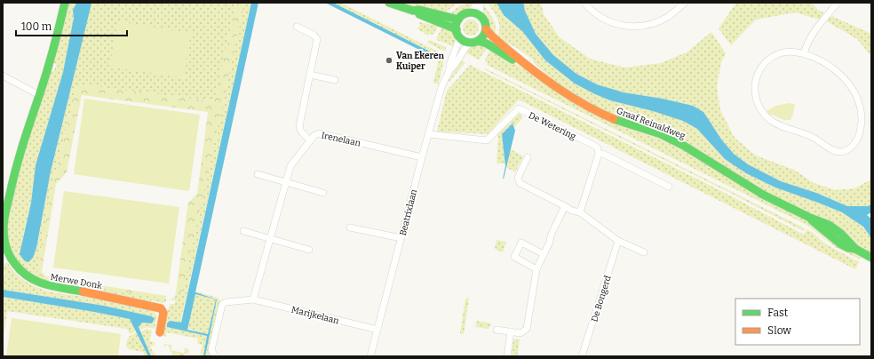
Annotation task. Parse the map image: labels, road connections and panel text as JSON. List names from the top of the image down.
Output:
{
  "streets": {
    "main road": ["Graaf Reinaldweg", "Merwe Donk"],
    "street": [
      "De Wetering",
      "Irenelaan",
      "Beatrixlaan",
      "De Bongerd",
      "Marijkelaan"
    ]
  },
  "crossings": [
    ["Graaf Reinaldweg", "Beatrixlaan"],
    ["De Wetering", "Beatrixlaan"],
    ["Irenelaan", "Beatrixlaan"],
    ["Irenelaan", "Marijkelaan"],
    ["Beatrixlaan", "Marijkelaan"]
  ],
  "places": ["Van Ekeren Kuiper"],
  "legend": ["Fast", "Slow"],
  "scale_bar": "100 m"
}
